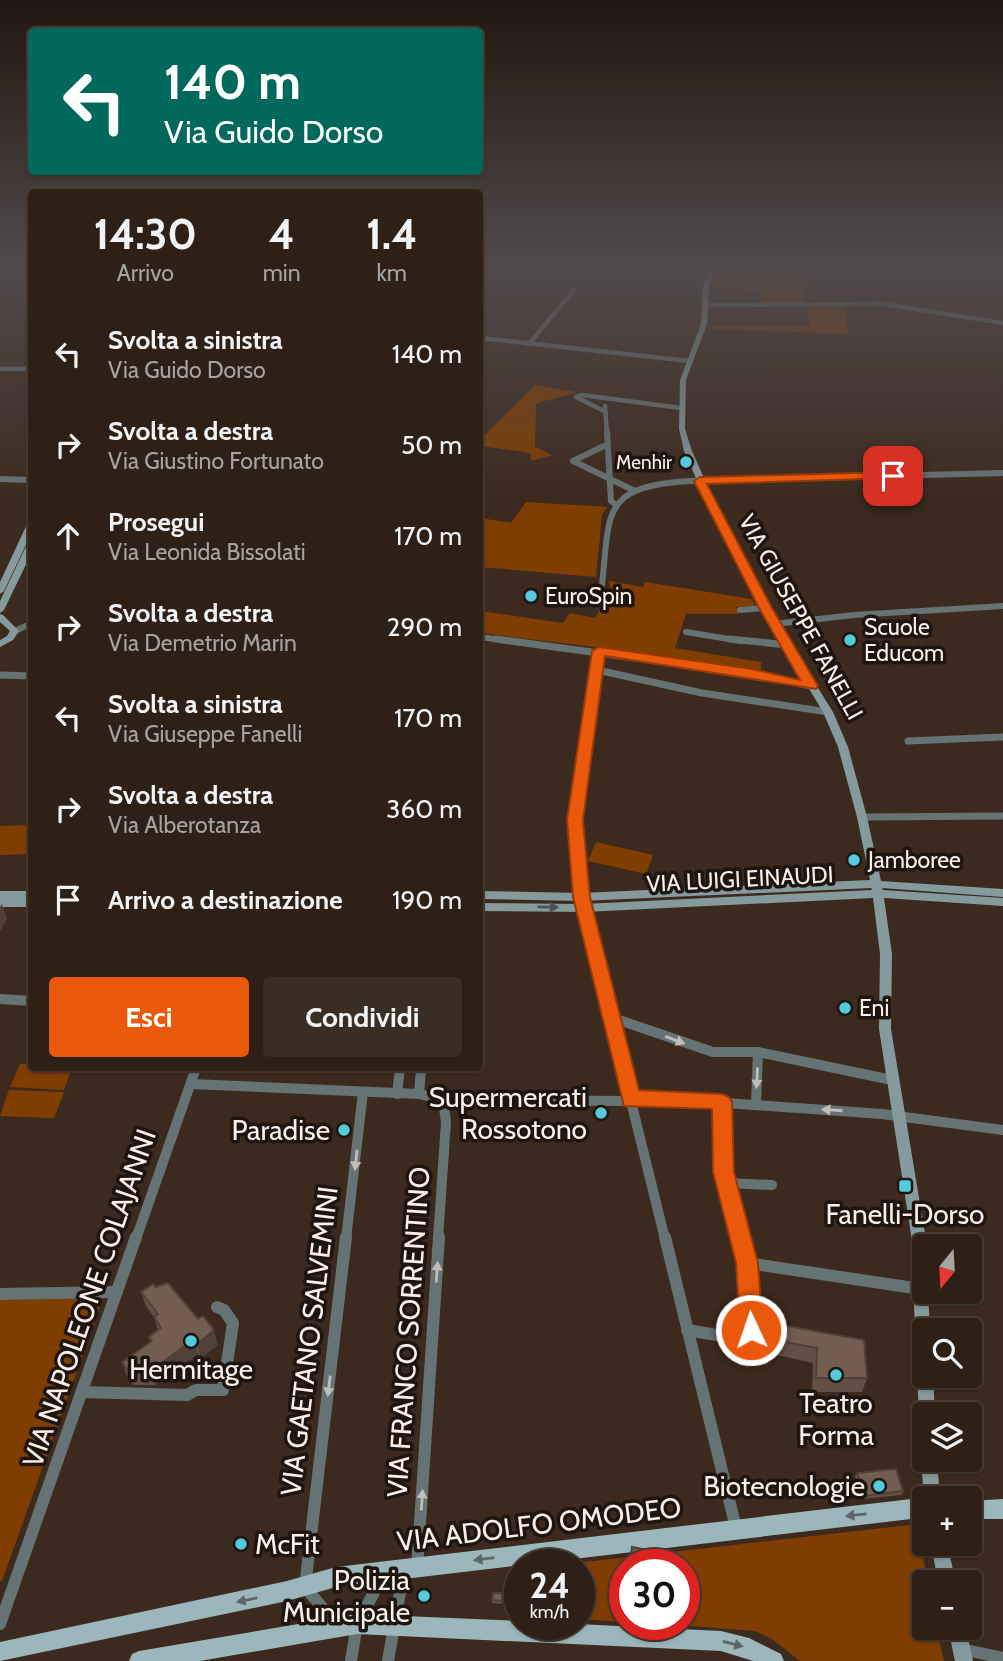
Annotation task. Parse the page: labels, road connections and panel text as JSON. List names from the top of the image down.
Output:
{
  "streets": {
    "main road": ["VIA ADOLFO OMODEO"],
    "street": [
      "VIA GIUSEPPE FANELLI",
      "VIA LUIGI EINAUDI",
      "VIA NAPOLEONE COLAJANNI",
      "VIA FRANCO SORRENTINO",
      "VIA GAETANO SALVEMINI"
    ]
  },
  "crossings": [
    ["VIA GIUSEPPE FANELLI", "VIA LUIGI EINAUDI"],
    ["VIA FRANCO SORRENTINO", "VIA ADOLFO OMODEO"],
    ["VIA GAETANO SALVEMINI", "VIA ADOLFO OMODEO"]
  ],
  "one_way": ["VIA FRANCO SORRENTINO", "VIA GAETANO SALVEMINI"],
  "places": {
    "other": [
      "Menhir",
      "EuroSpin",
      "Scuole Educom",
      "Jamboree",
      "Eni",
      "Supermercati Rossotono",
      "Paradise",
      "Hermitage",
      "Teatro Forma",
      "Biotecnologie",
      "McFit",
      "Polizia Municipale"
    ],
    "transit": ["Fanelli-Dorso"]
  },
  "north": "bottom",
  "page": {
    "turn": ["140 m", "Via Guido Dorso"],
    "eta": [
      "14:30",
      "Arrivo",
      "4",
      "min",
      "1.4",
      "km"
    ],
    "list": [
      {
        "name": "Svolta a sinistra",
        "note": "Via Guido Dorso",
        "value": "140 m"
      },
      {
        "name": "Svolta a destra",
        "note": "Via Giustino Fortunato",
        "value": "50 m"
      },
      {
        "name": "Prosegui",
        "note": "Via Leonida Bissolati",
        "value": "170 m"
      },
      {
        "name": "Svolta a destra",
        "note": "Via Demetrio Marin",
        "value": "290 m"
      },
      {
        "name": "Svolta a sinistra",
        "note": "Via Giuseppe Fanelli",
        "value": "170 m"
      },
      {
        "name": "Svolta a destra",
        "note": "Via Alberotanza",
        "value": "360 m"
      },
      {
        "name": "Arrivo a destinazione",
        "value": "190 m"
      }
    ],
    "buttons": ["Esci", "Condividi"],
    "map_buttons": ["+", "−"],
    "speed": "24 km/h",
    "limit": "30"
  }
}
